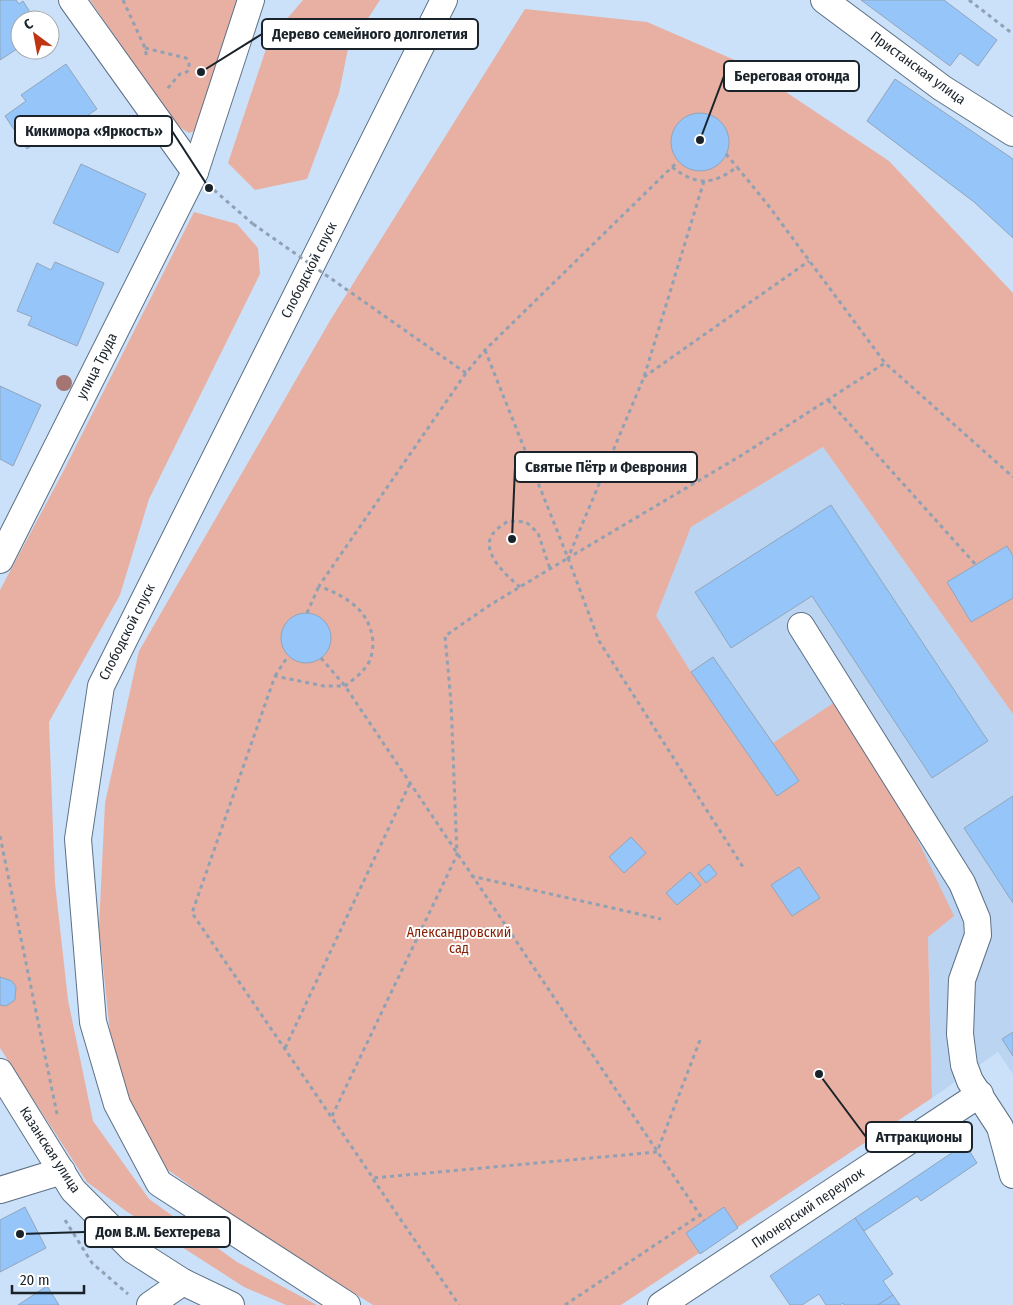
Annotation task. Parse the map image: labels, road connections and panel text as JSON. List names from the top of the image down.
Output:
{
  "streets": {
    "street": [
      "Пристанская улица",
      "Слободской спуск",
      "улица Труда",
      "Казанская улица",
      "Пионерский переулок"
    ]
  },
  "parks": ["Александровский сад"],
  "places": [
    "Дерево семейного долголетия",
    "Береговая отонда",
    "Кикимора «Яркость»",
    "Святые Пётр и Феврония",
    "Аттракционы",
    "Дом В.М. Бехтерева"
  ],
  "scale_bar": "20 m",
  "north": "top left"
}
